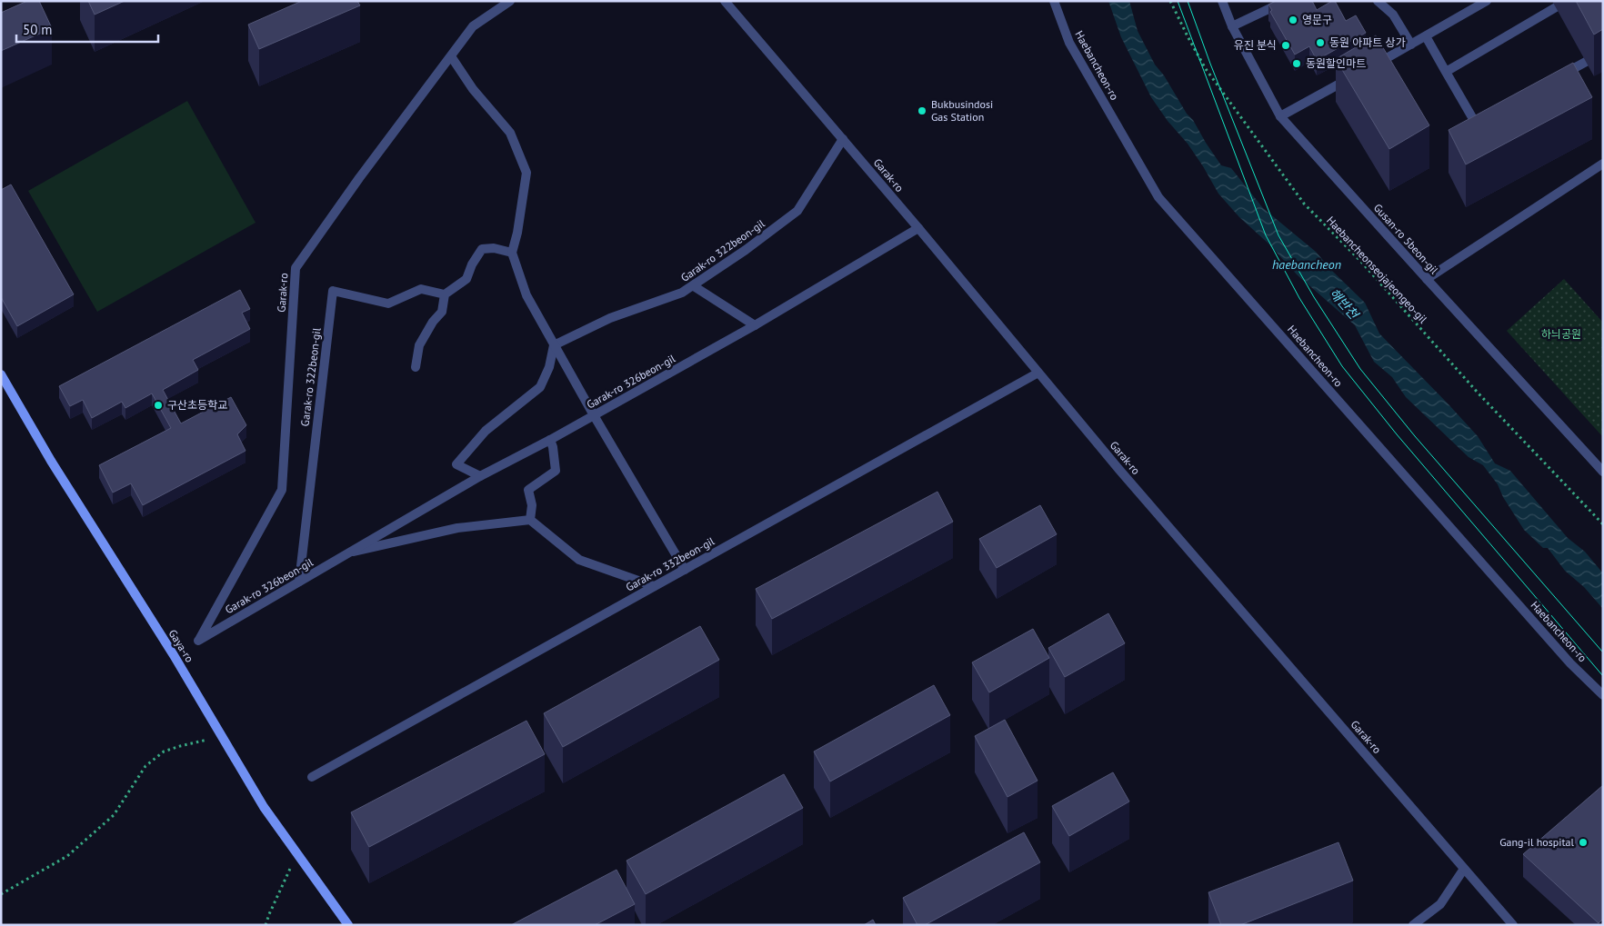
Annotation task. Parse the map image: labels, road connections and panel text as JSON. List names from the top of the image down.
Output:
{
  "streets": {
    "main road": ["Gaya-ro"],
    "street": [
      "Haebancheon-ro",
      "Garak-ro",
      "Gusan-ro 5beon-gil",
      "Garak-ro 322beon-gil",
      "Garak-ro 326beon-gil",
      "Garak-ro 332beon-gil"
    ],
    "path": ["Haebancheonseojajeongeo-gil"]
  },
  "crossings": [
    ["Garak-ro", "Garak-ro 322beon-gil"],
    ["Garak-ro", "Garak-ro 326beon-gil"],
    ["Garak-ro", "Garak-ro 332beon-gil"],
    ["Garak-ro 322beon-gil", "Garak-ro 326beon-gil"]
  ],
  "water": ["haebancheon", "해반천"],
  "parks": ["하늬공원"],
  "places": [
    "영문구",
    "동원 아파트 상가",
    "유진 분식",
    "동원할인마트",
    "Bukbusindosi Gas Station",
    "구산초등학교",
    "Gang-il hospital"
  ],
  "scale_bar": "50 m"
}
